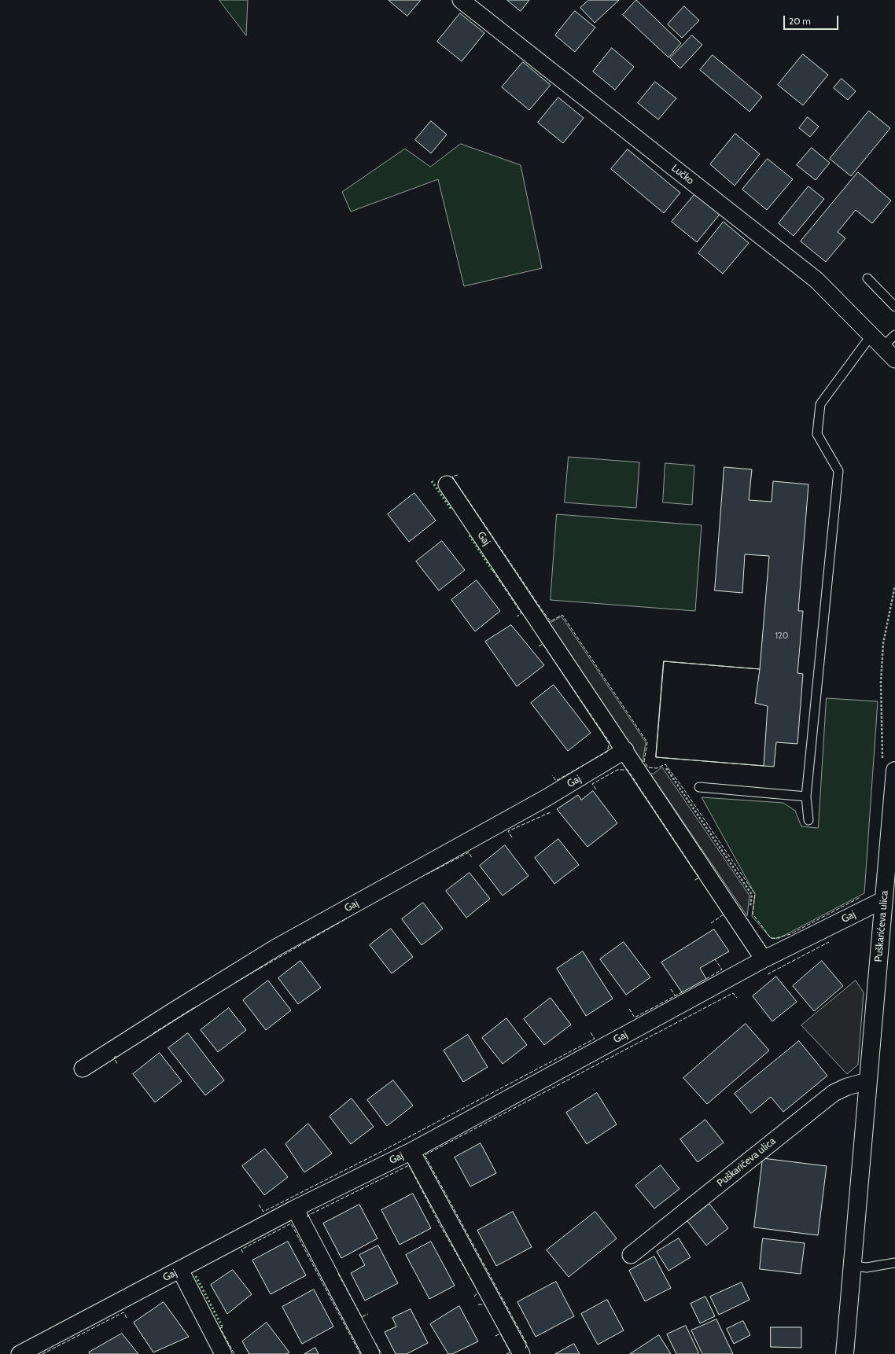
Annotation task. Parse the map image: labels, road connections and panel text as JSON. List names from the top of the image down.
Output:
{
  "streets": {
    "main road": ["Puškarićeva ulica"],
    "street": ["Lučko", "Gaj"]
  },
  "crossings": [
    ["Gaj", "Puškarićeva ulica"]
  ],
  "house_numbers": ["120"],
  "scale_bar": "20 m"
}
